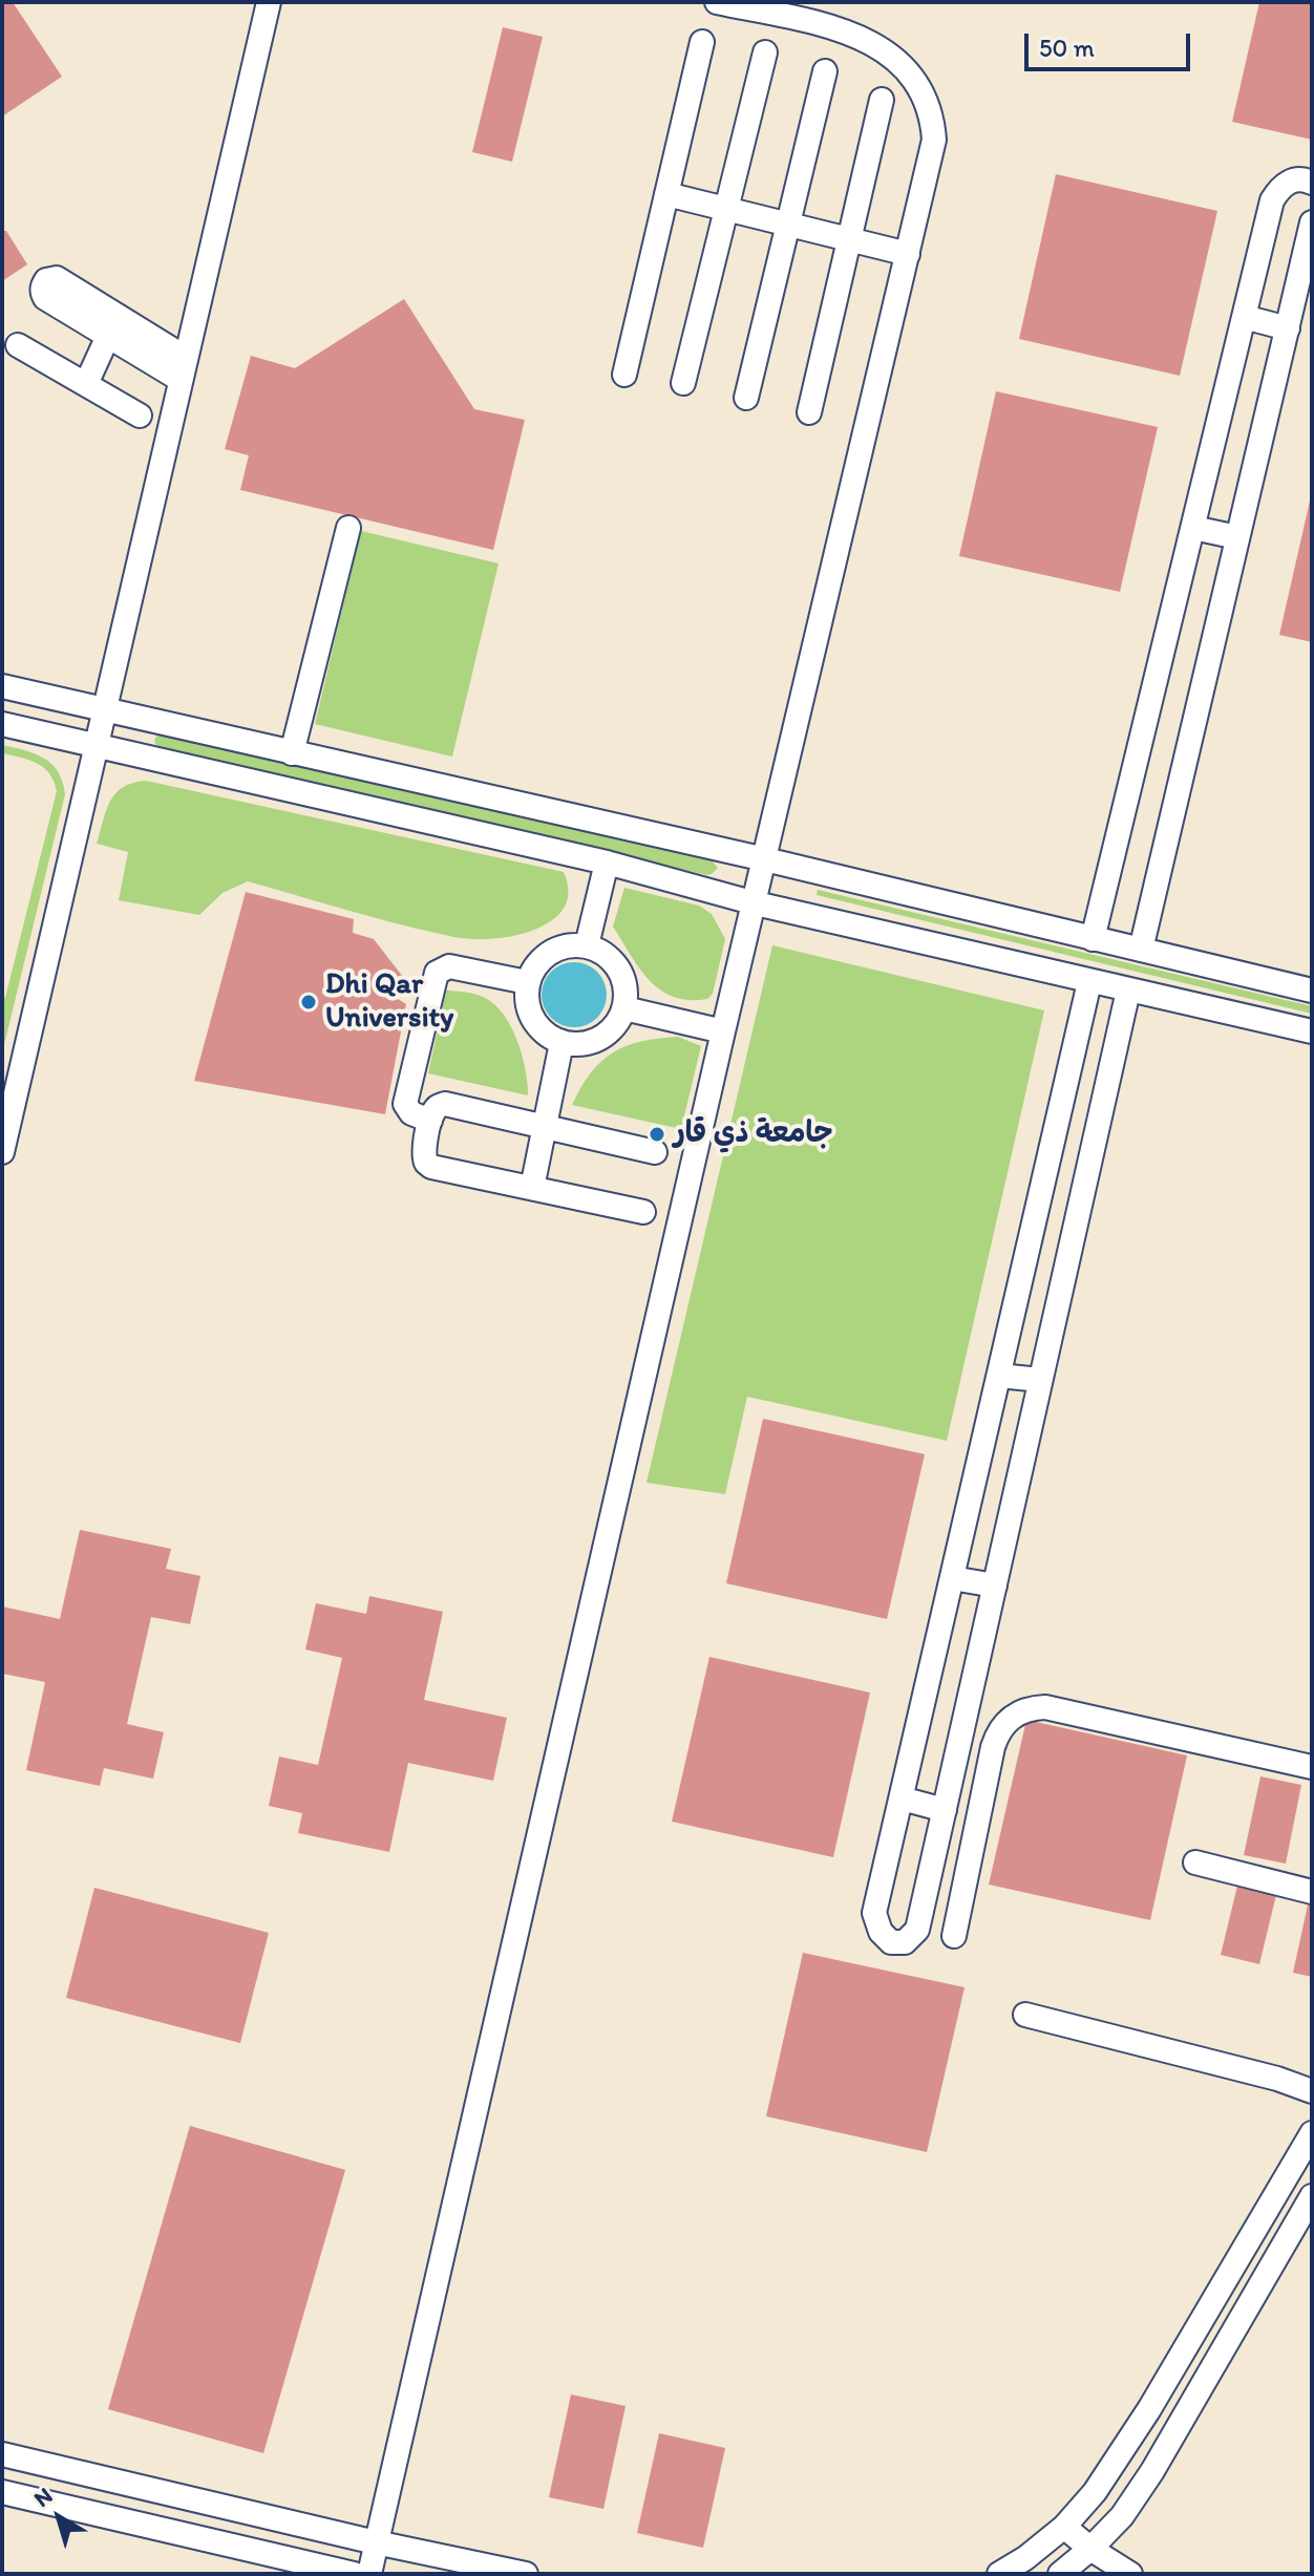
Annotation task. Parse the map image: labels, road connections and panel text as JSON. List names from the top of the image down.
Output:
{
  "places": ["Dhi Qar University", "جامعة ذي قار"],
  "scale_bar": "50 m",
  "north": "top left"
}
